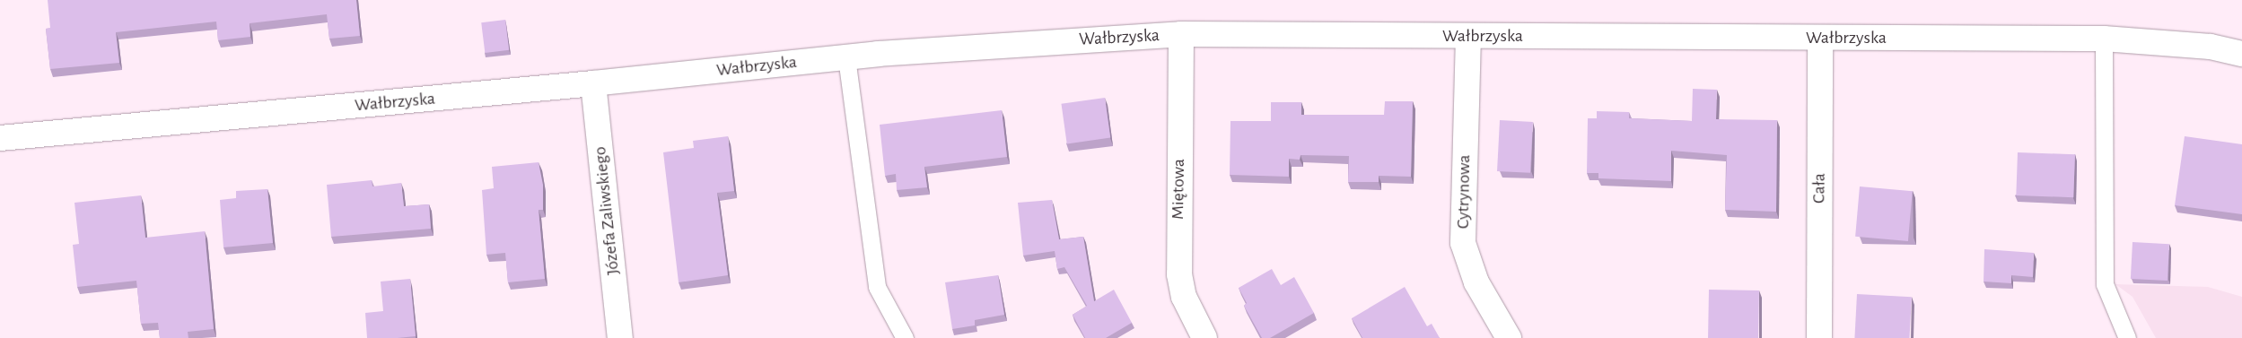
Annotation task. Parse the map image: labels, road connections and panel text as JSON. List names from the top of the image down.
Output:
{
  "streets": {
    "street": [
      "Wałbrzyska",
      "Cała",
      "Miętowa",
      "Cytrynowa",
      "Józefa Zaliwskiego"
    ]
  },
  "crossings": [
    ["Wałbrzyska", "Cała"],
    ["Wałbrzyska", "Miętowa"],
    ["Wałbrzyska", "Cytrynowa"],
    ["Wałbrzyska", "Józefa Zaliwskiego"]
  ]
}
